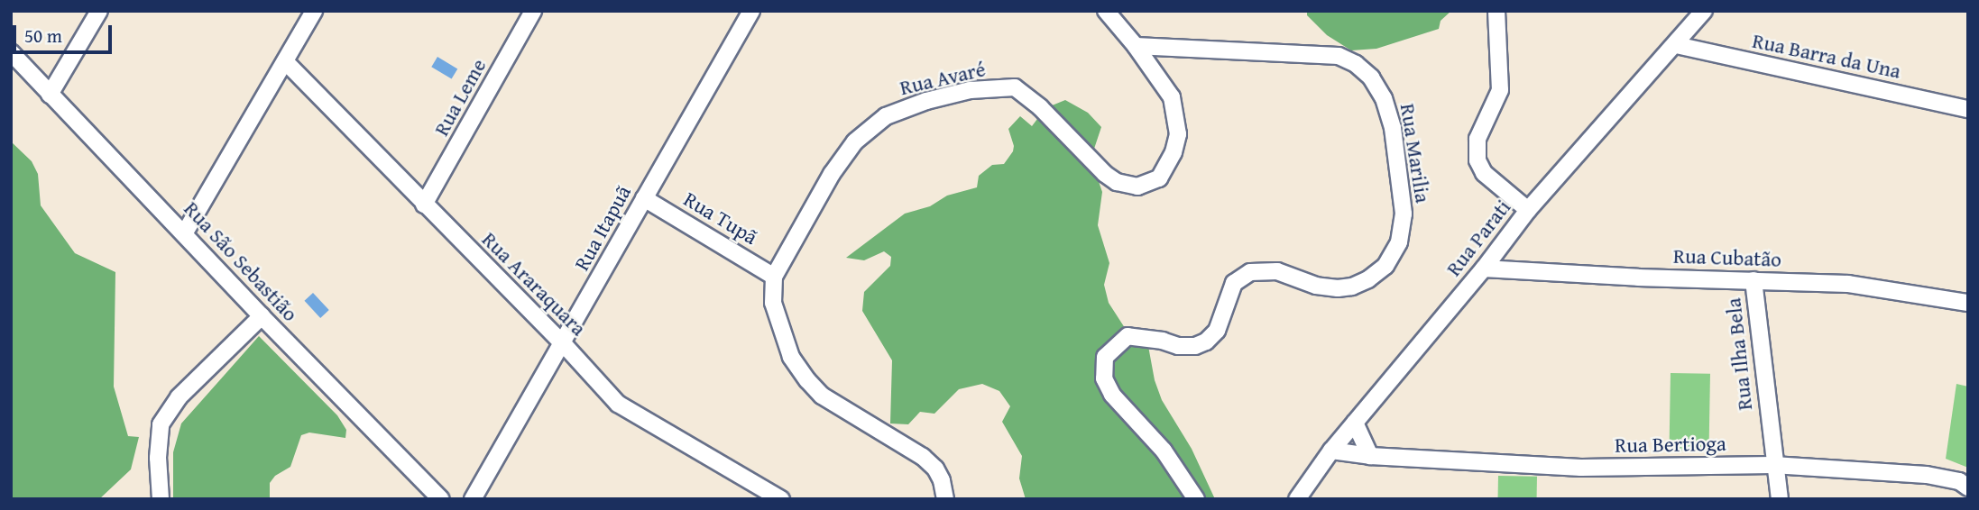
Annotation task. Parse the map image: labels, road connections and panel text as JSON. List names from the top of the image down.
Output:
{
  "streets": {
    "street": [
      "Rua Barra da Una",
      "Rua Avaré",
      "Rua Leme",
      "Rua Marilia",
      "Rua Tupã",
      "Rua Itapuã",
      "Rua Parati",
      "Rua Cubatão",
      "Rua São Sebastião",
      "Rua Araraquara",
      "Rua Ilha Bela",
      "Rua Bertioga"
    ]
  },
  "crossings": [
    ["Rua Barra da Una", "Rua Parati"],
    ["Rua Avaré", "Rua Marilia"],
    ["Rua Avaré", "Rua Tupã"],
    ["Rua Leme", "Rua Araraquara"],
    ["Rua Tupã", "Rua Itapuã"],
    ["Rua Itapuã", "Rua Araraquara"],
    ["Rua Parati", "Rua Cubatão"],
    ["Rua Parati", "Rua Bertioga"],
    ["Rua Cubatão", "Rua Ilha Bela"],
    ["Rua Ilha Bela", "Rua Bertioga"]
  ],
  "scale_bar": "50 m"
}
